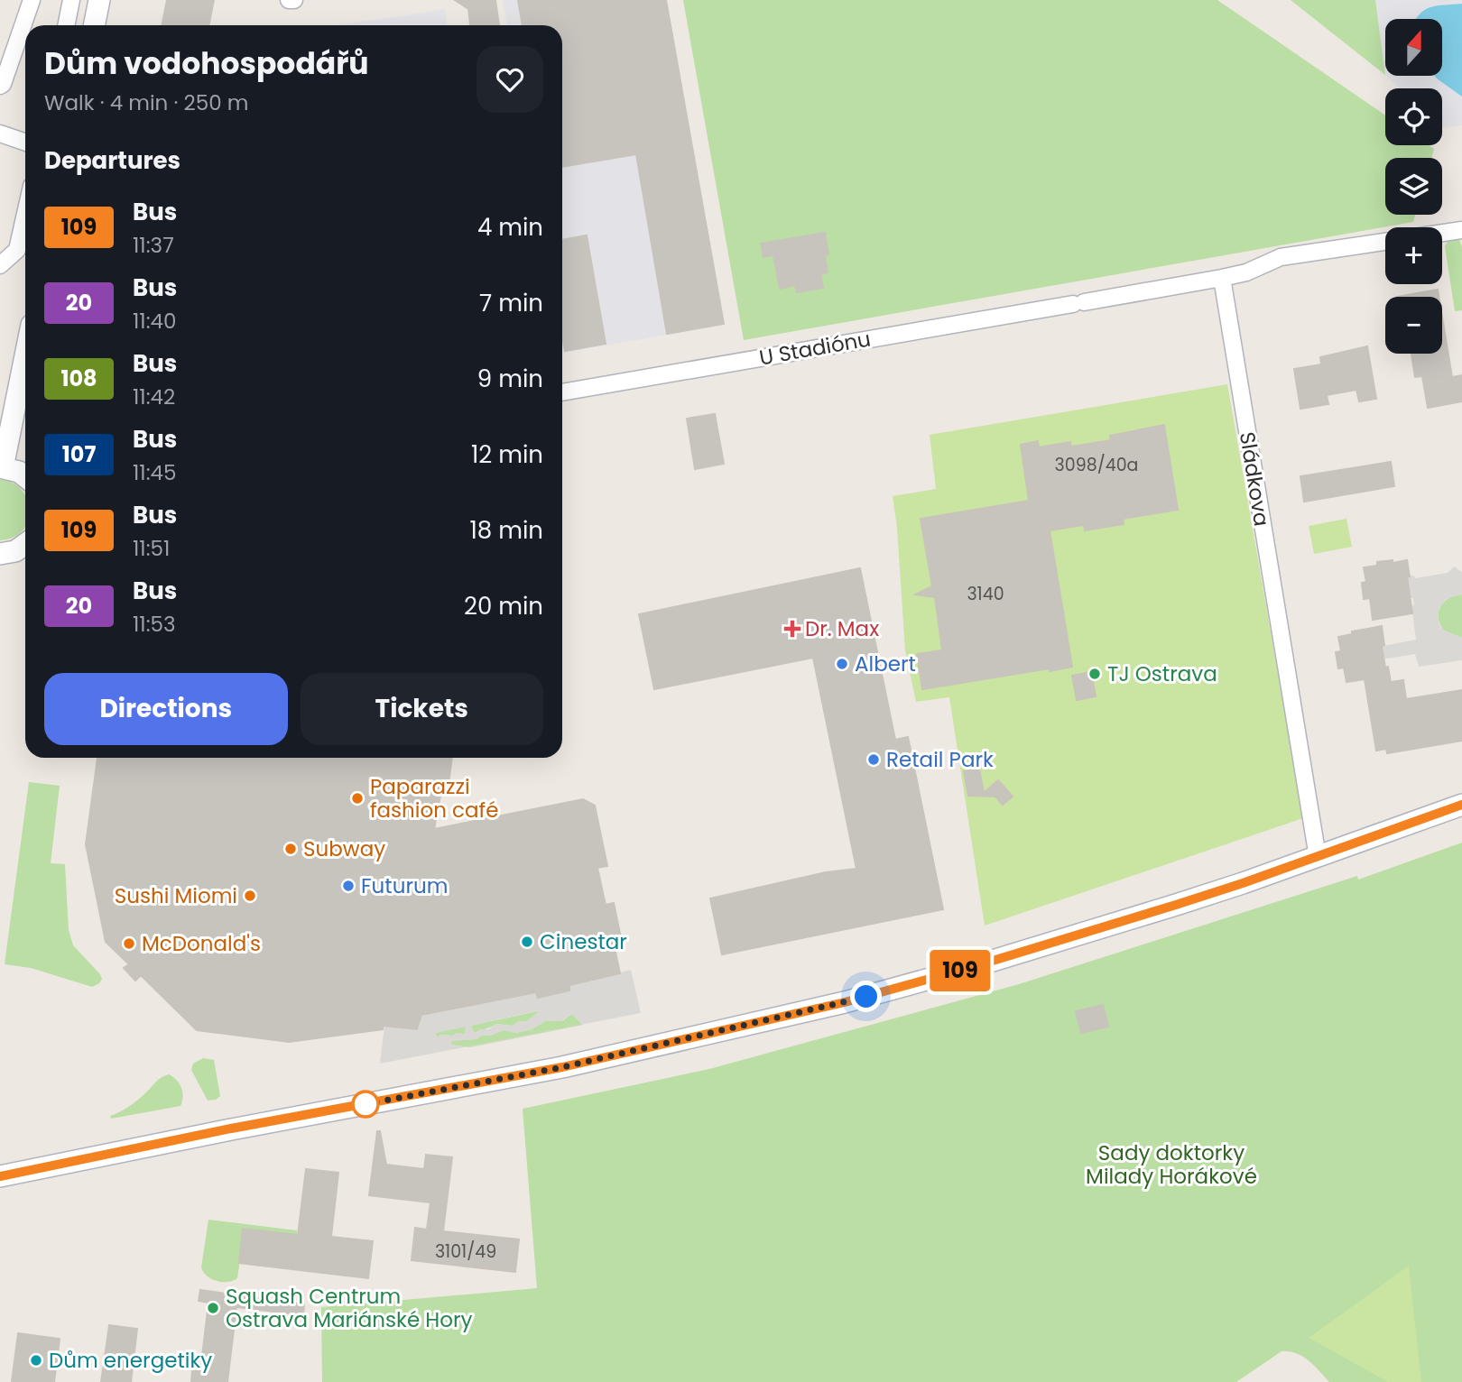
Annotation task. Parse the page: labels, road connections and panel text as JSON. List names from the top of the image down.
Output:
{
  "streets": {
    "street": ["U Stadiónu", "Sládkova"]
  },
  "crossings": [
    ["U Stadiónu", "Sládkova"]
  ],
  "parks": ["Sady doktorky Milady Horákové"],
  "places": {
    "health": ["Dr. Max"],
    "other": [
      "Albert",
      "TJ Ostrava",
      "Retail Park",
      "Paparazzi fashion café",
      "Subway",
      "Futurum",
      "Sushi Miomi",
      "Cinestar",
      "McDonald's",
      "Squash Centrum Ostrava Mariánské Hory",
      "Dům energetiky"
    ]
  },
  "lines": ["bus line 109"],
  "house_numbers": ["3098/40a", "3140", "3101/49"],
  "north": "top",
  "page": {
    "on_map": "109",
    "map_buttons": ["+", "−"],
    "heading": [
      ["Dům vodohospodářů", "Walk · 4 min · 250 m"],
      "Departures"
    ],
    "list": [
      {
        "mark": "109",
        "name": "Bus",
        "note": "11:37",
        "value": "4 min"
      },
      {
        "mark": "20",
        "name": "Bus",
        "note": "11:40",
        "value": "7 min"
      },
      {
        "mark": "108",
        "name": "Bus",
        "note": "11:42",
        "value": "9 min"
      },
      {
        "mark": "107",
        "name": "Bus",
        "note": "11:45",
        "value": "12 min"
      },
      {
        "mark": "109",
        "name": "Bus",
        "note": "11:51",
        "value": "18 min"
      },
      {
        "mark": "20",
        "name": "Bus",
        "note": "11:53",
        "value": "20 min"
      }
    ],
    "buttons": ["Directions", "Tickets"]
  }
}
